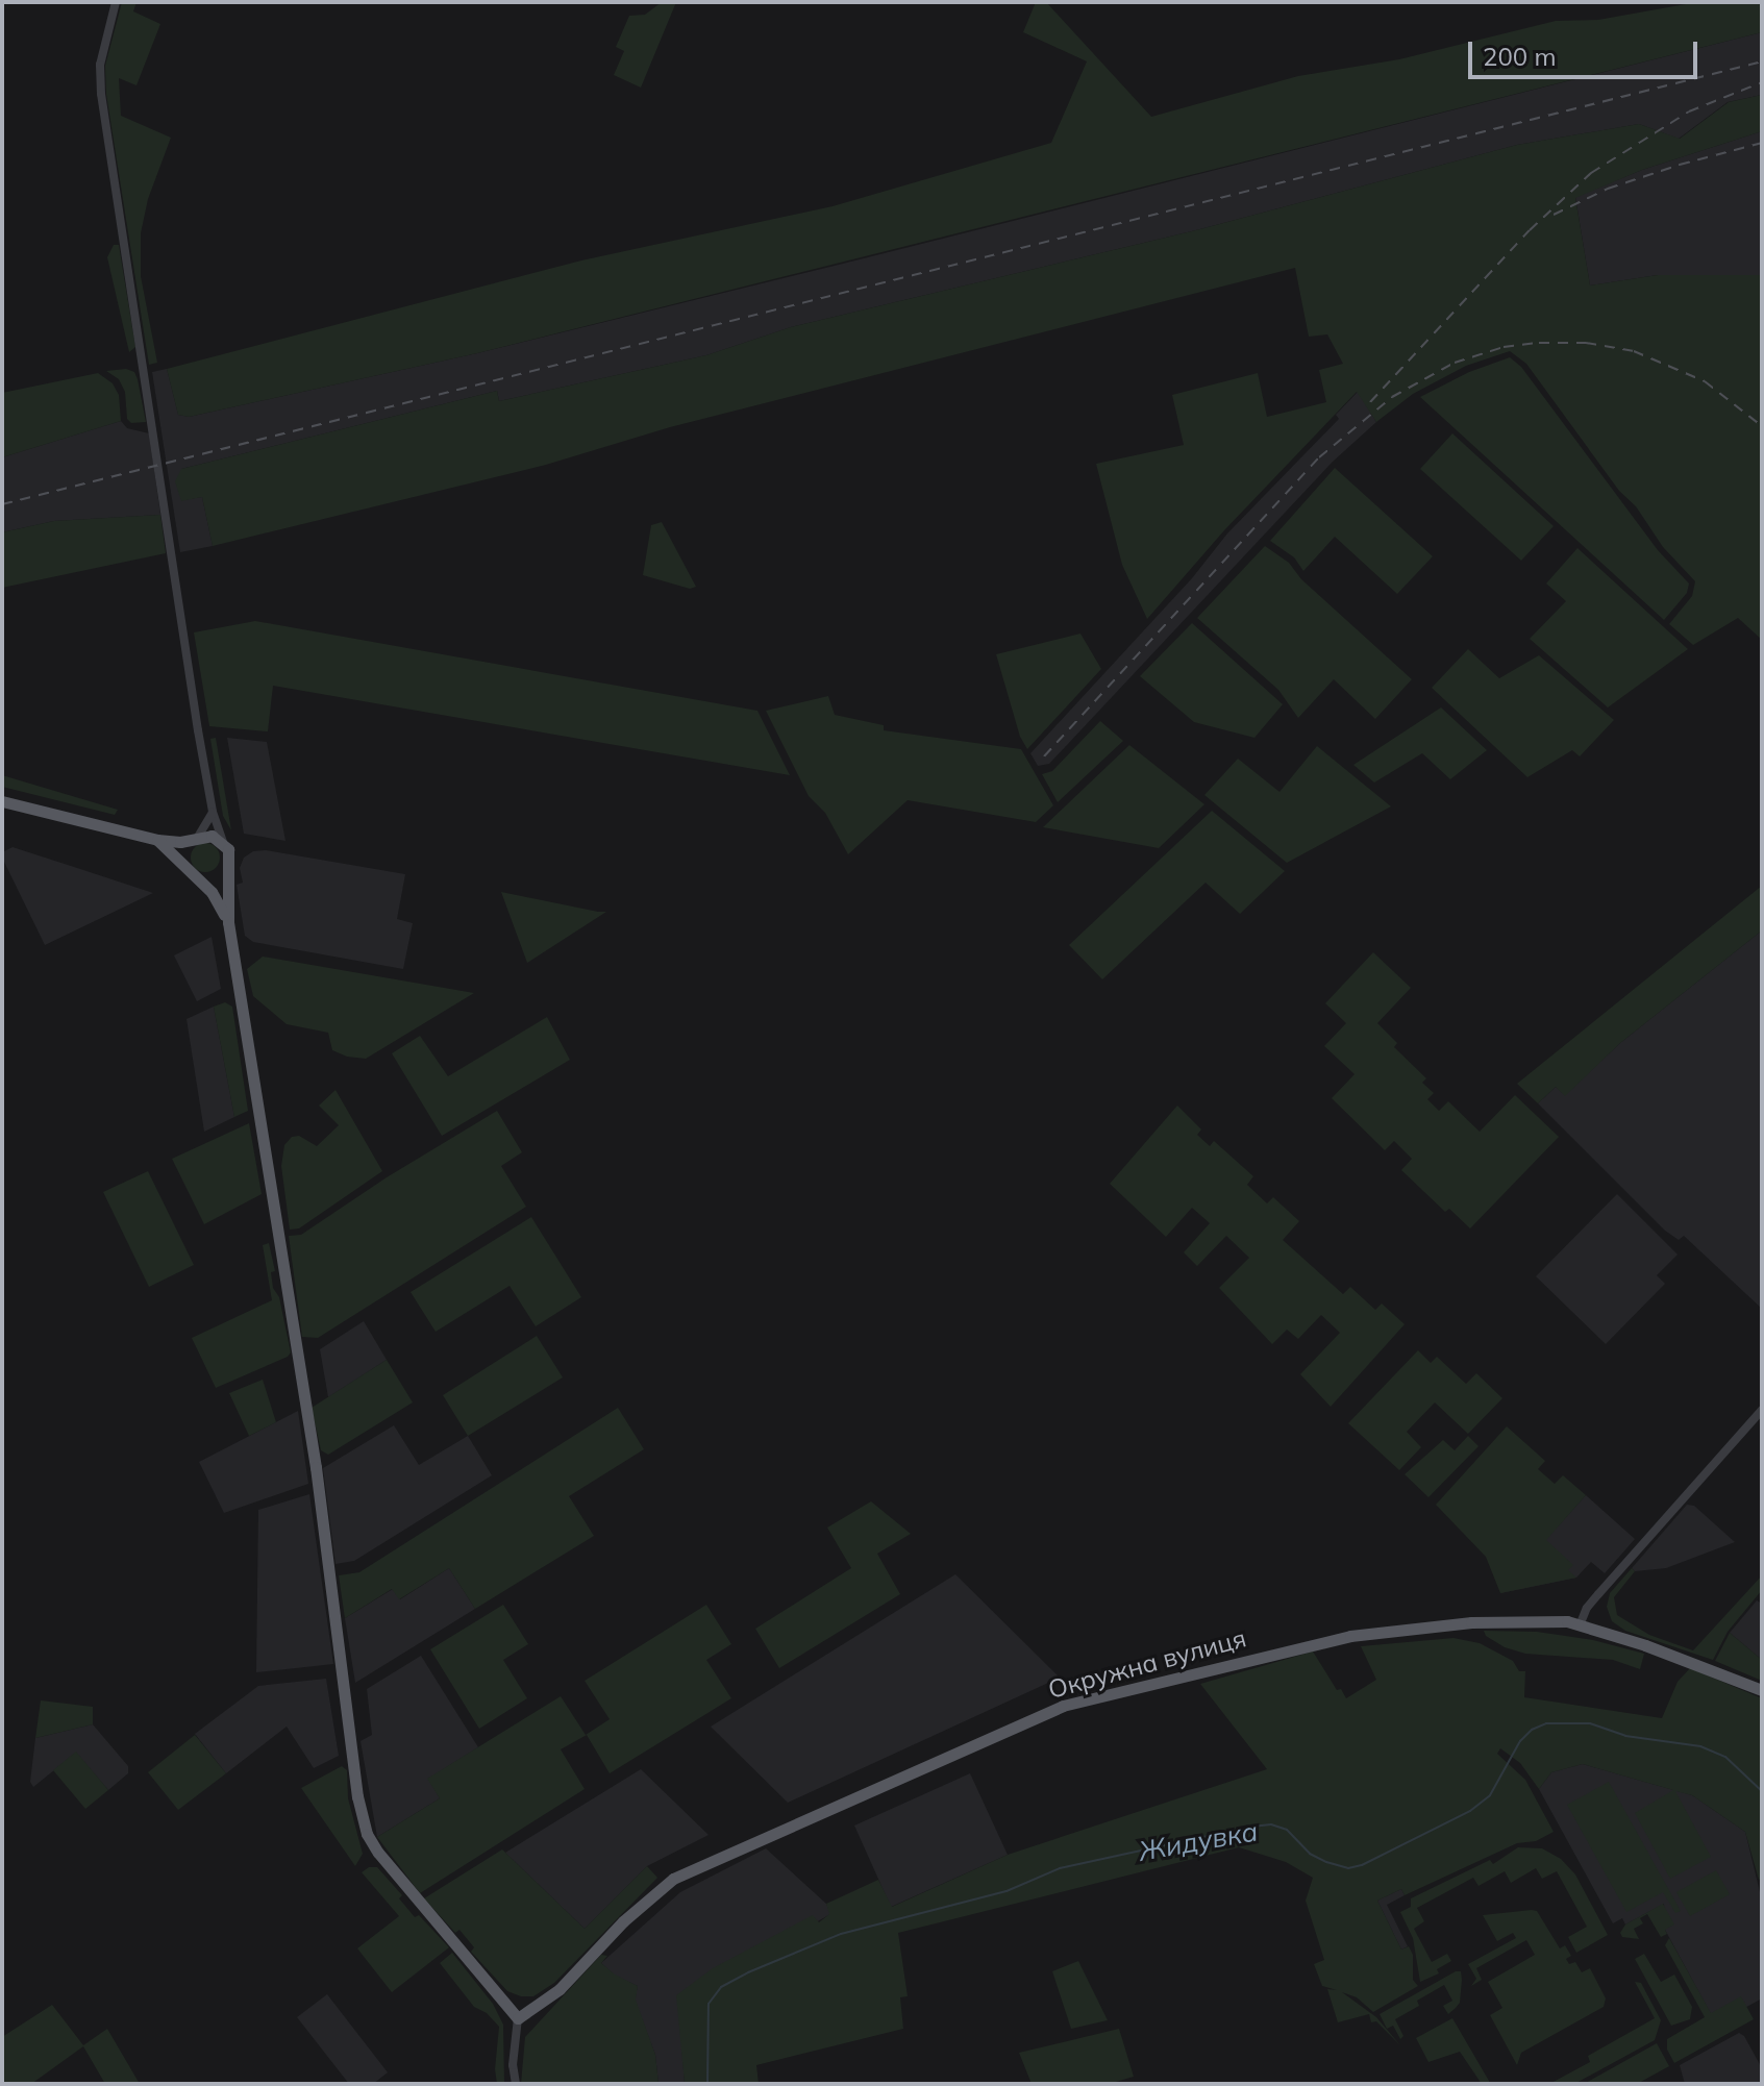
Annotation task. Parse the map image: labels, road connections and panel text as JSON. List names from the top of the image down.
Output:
{
  "streets": {
    "main road": ["Окружна вулиця"]
  },
  "water": ["Жидувка"],
  "scale_bar": "200 m"
}
